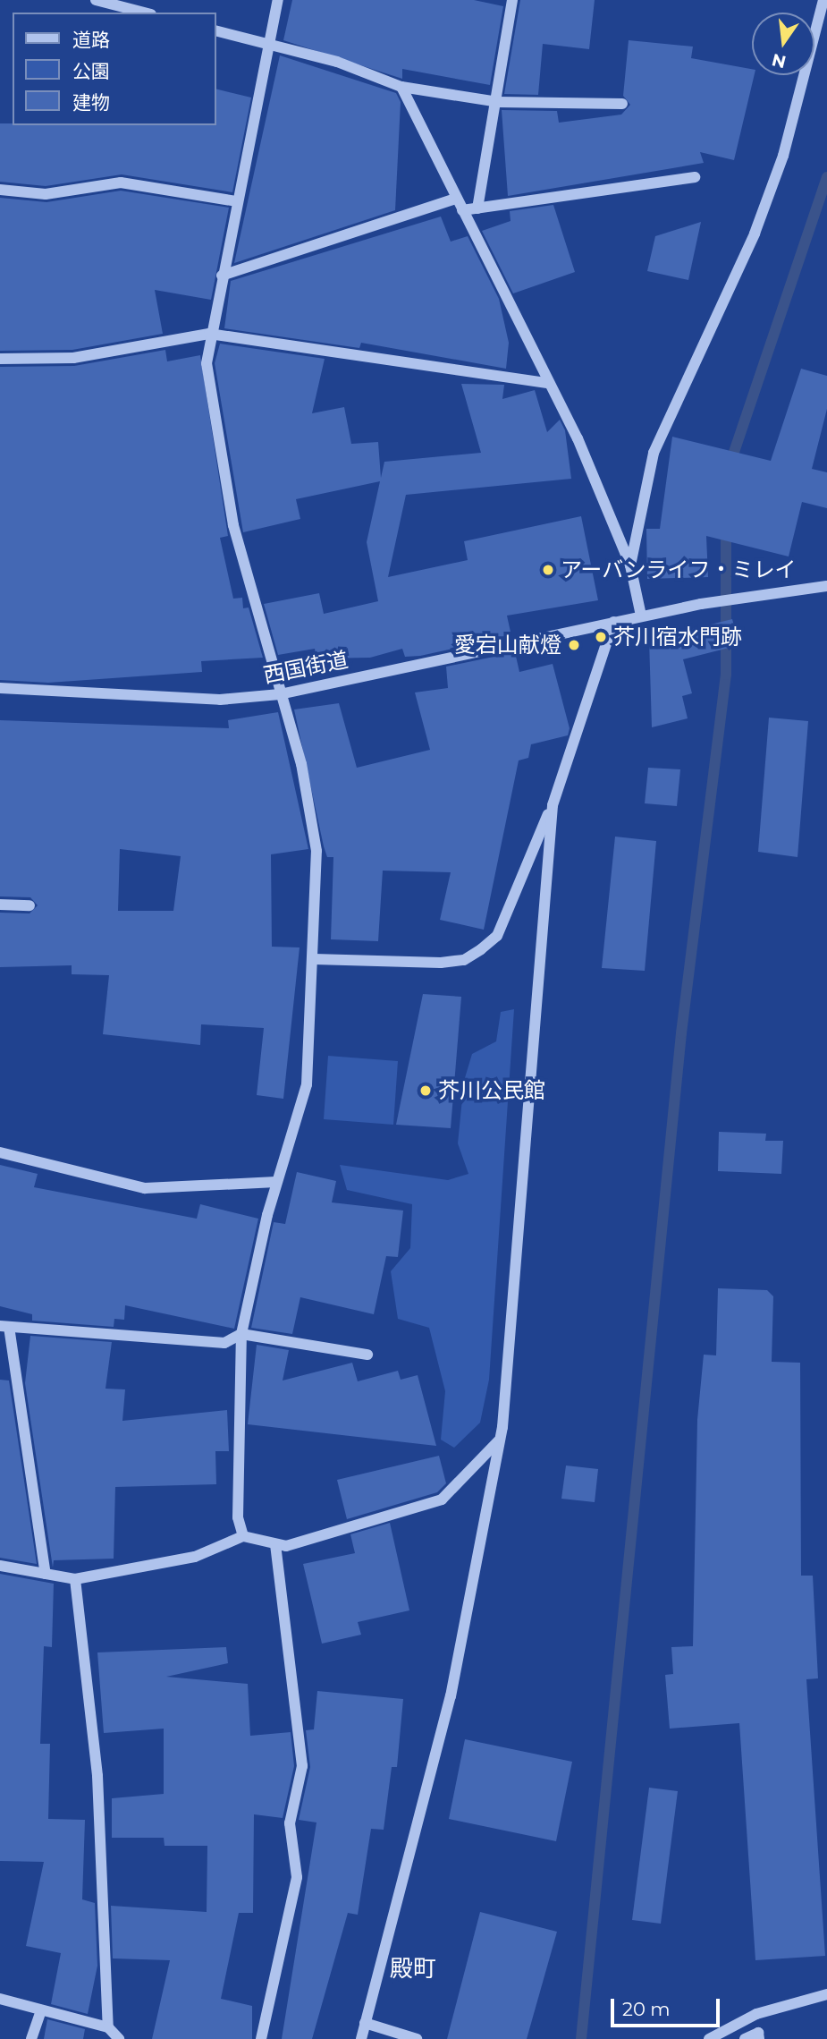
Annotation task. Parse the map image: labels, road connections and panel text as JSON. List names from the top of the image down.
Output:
{
  "streets": {
    "street": ["西国街道"]
  },
  "districts": ["殿町"],
  "places": [
    "アーバンライフ・ミレイ",
    "芥川宿水門跡",
    "愛宕山献燈",
    "芥川公民館"
  ],
  "legend": ["道路", "公園", "建物"],
  "scale_bar": "20 m",
  "north": "bottom"
}
